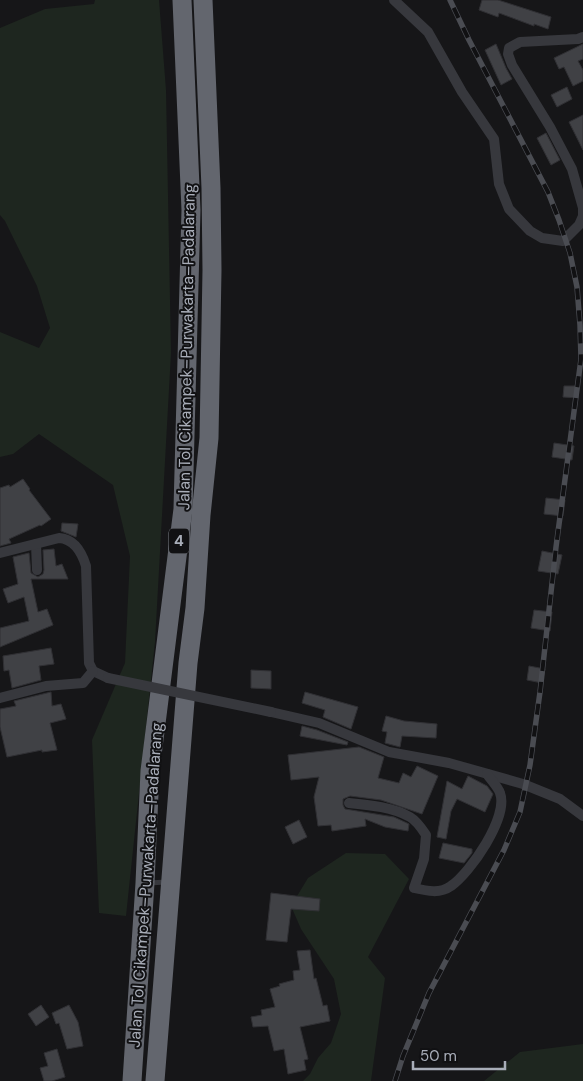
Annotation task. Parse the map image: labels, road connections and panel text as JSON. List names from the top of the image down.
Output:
{
  "streets": {
    "highway": ["Jalan Tol Cikampek–Purwakarta–Padalarang", "4"]
  },
  "scale_bar": "50 m"
}
